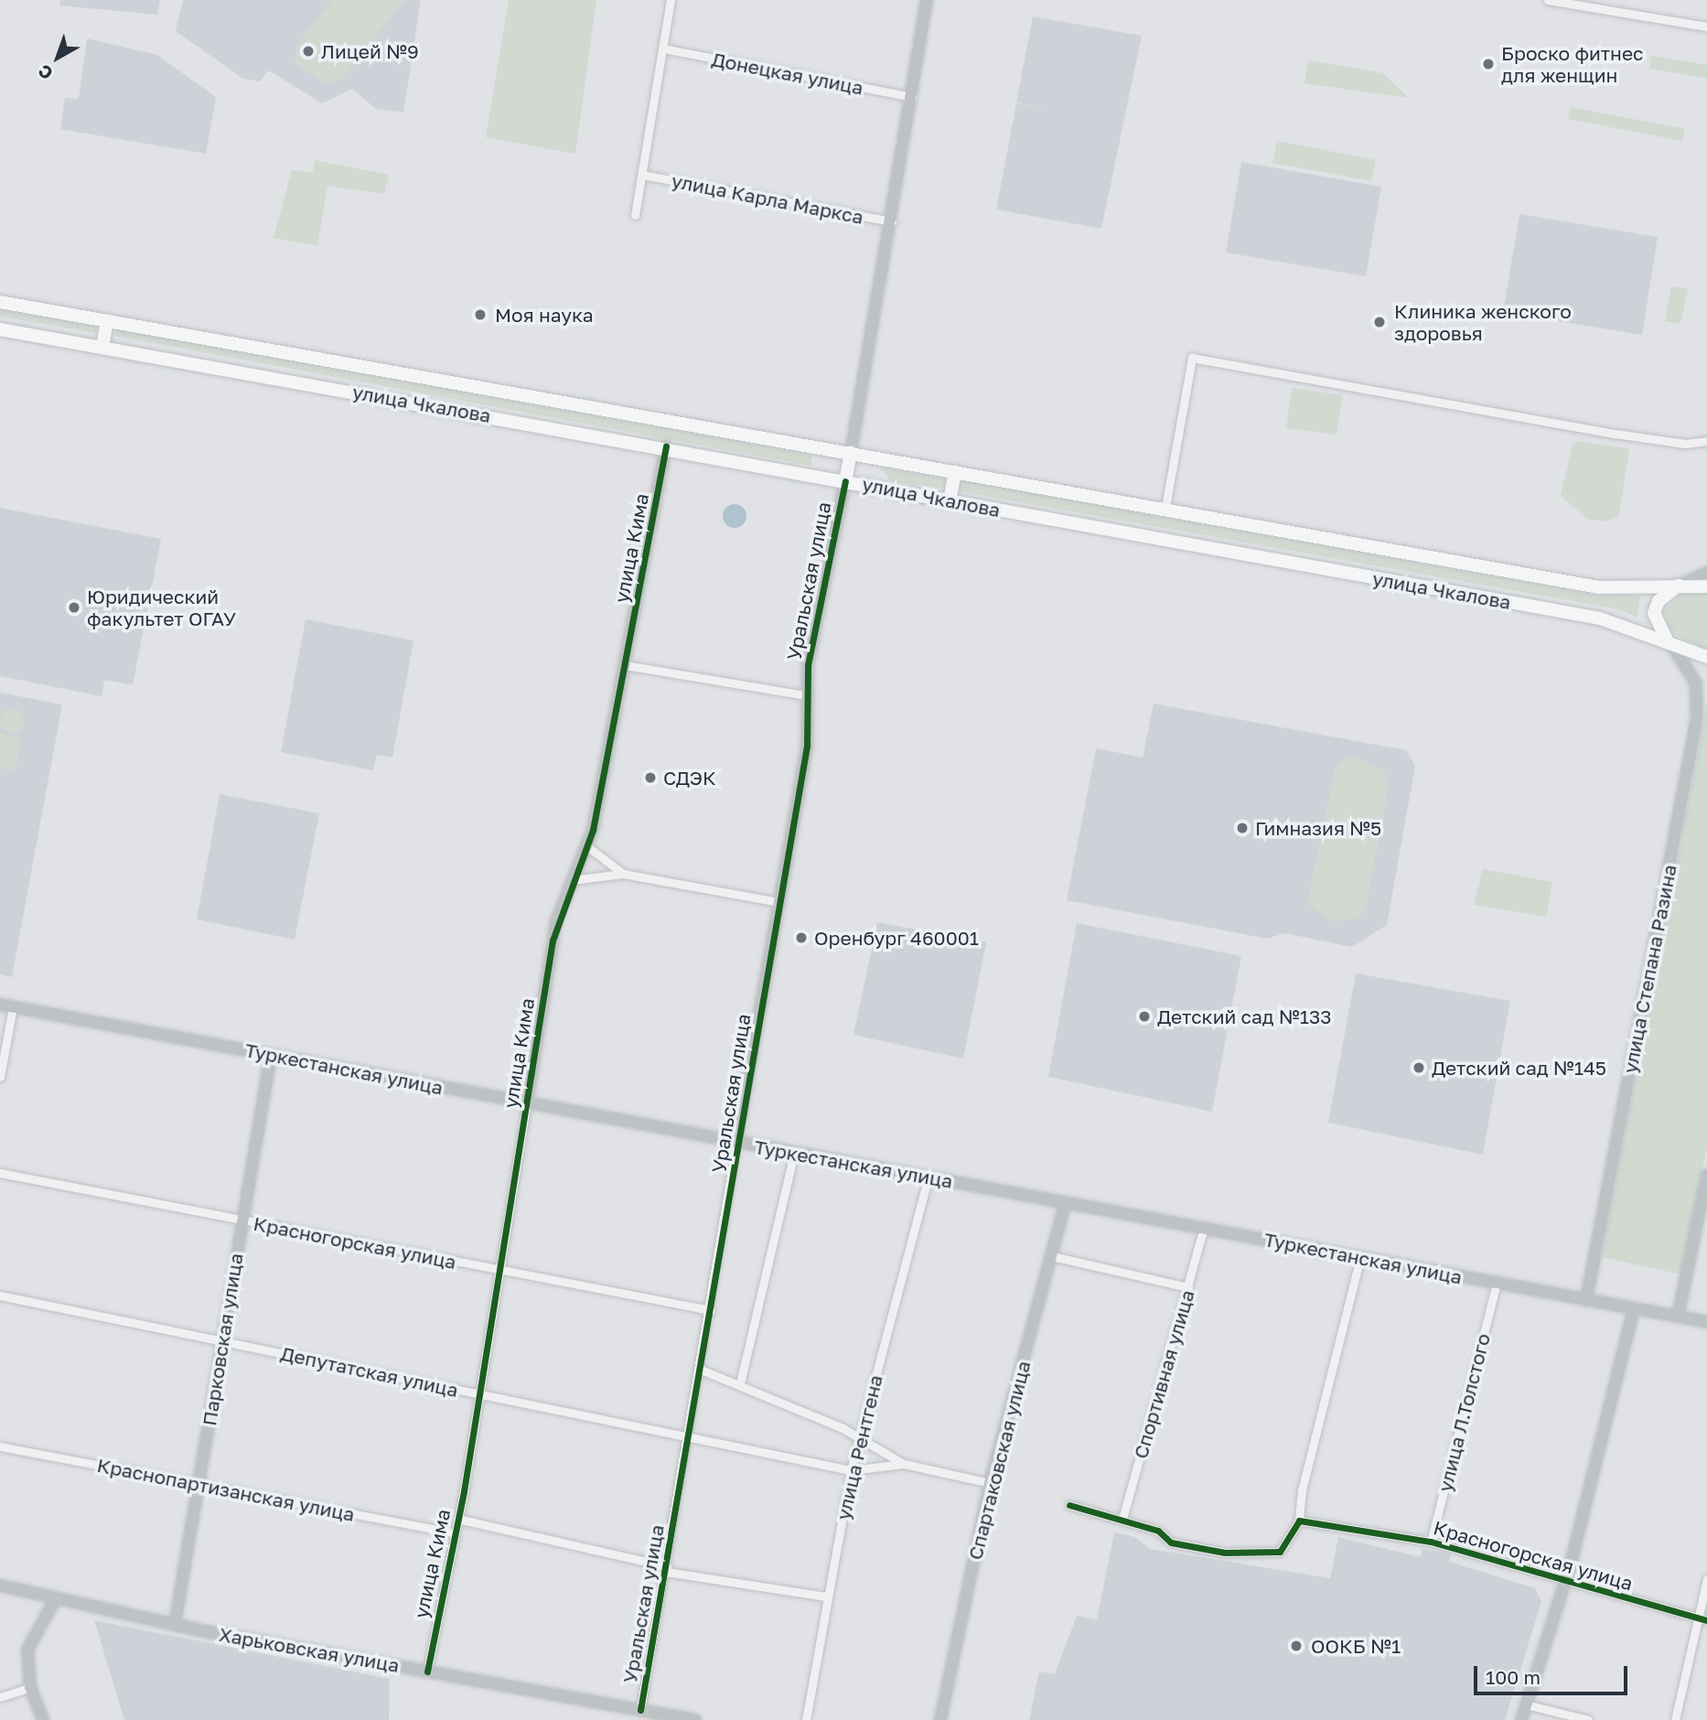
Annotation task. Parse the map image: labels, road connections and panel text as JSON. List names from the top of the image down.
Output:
{
  "streets": {
    "main road": ["улица Чкалова", "Уральская улица"],
    "street": [
      "Донецкая улица",
      "улица Карла Маркса",
      "улица Кима",
      "улица Степана Разина",
      "Туркестанская улица",
      "Красногорская улица",
      "Парковская улица",
      "Депутатская улица",
      "Спортивная улица",
      "улица Л.Толстого",
      "улица Рентгена",
      "Спартаковская улица",
      "Краснопартизанская улица",
      "Харьковская улица"
    ]
  },
  "crossings": [
    ["Донецкая улица", "Уральская улица"],
    ["улица Карла Маркса", "Уральская улица"],
    ["улица Чкалова", "улица Кима"],
    ["улица Чкалова", "Уральская улица"],
    ["улица Чкалова", "улица Степана Разина"],
    ["улица Кима", "Туркестанская улица"],
    ["улица Кима", "Красногорская улица"],
    ["улица Кима", "Депутатская улица"],
    ["улица Кима", "Краснопартизанская улица"],
    ["улица Кима", "Харьковская улица"],
    ["Уральская улица", "Туркестанская улица"],
    ["Уральская улица", "Красногорская улица"],
    ["Уральская улица", "Депутатская улица"],
    ["Уральская улица", "Харьковская улица"],
    ["улица Степана Разина", "Туркестанская улица"],
    ["Туркестанская улица", "Парковская улица"],
    ["Туркестанская улица", "Спортивная улица"],
    ["Туркестанская улица", "улица Л.Толстого"],
    ["Туркестанская улица", "улица Рентгена"],
    ["Туркестанская улица", "Спартаковская улица"],
    ["Красногорская улица", "Парковская улица"],
    ["Красногорская улица", "улица Л.Толстого"],
    ["Парковская улица", "Депутатская улица"],
    ["Парковская улица", "Краснопартизанская улица"],
    ["Парковская улица", "Харьковская улица"],
    ["Депутатская улица", "улица Рентгена"]
  ],
  "places": [
    "Лицей №9",
    "Броско фитнес для женщин",
    "Моя наука",
    "Клиника женского здоровья",
    "Юридический факультет ОГАУ",
    "СДЭК",
    "Гимназия №5",
    "Оренбург 460001",
    "Детский сад №133",
    "Детский сад №145",
    "ООКБ №1"
  ],
  "scale_bar": "100 m",
  "north": "bottom left"
}
